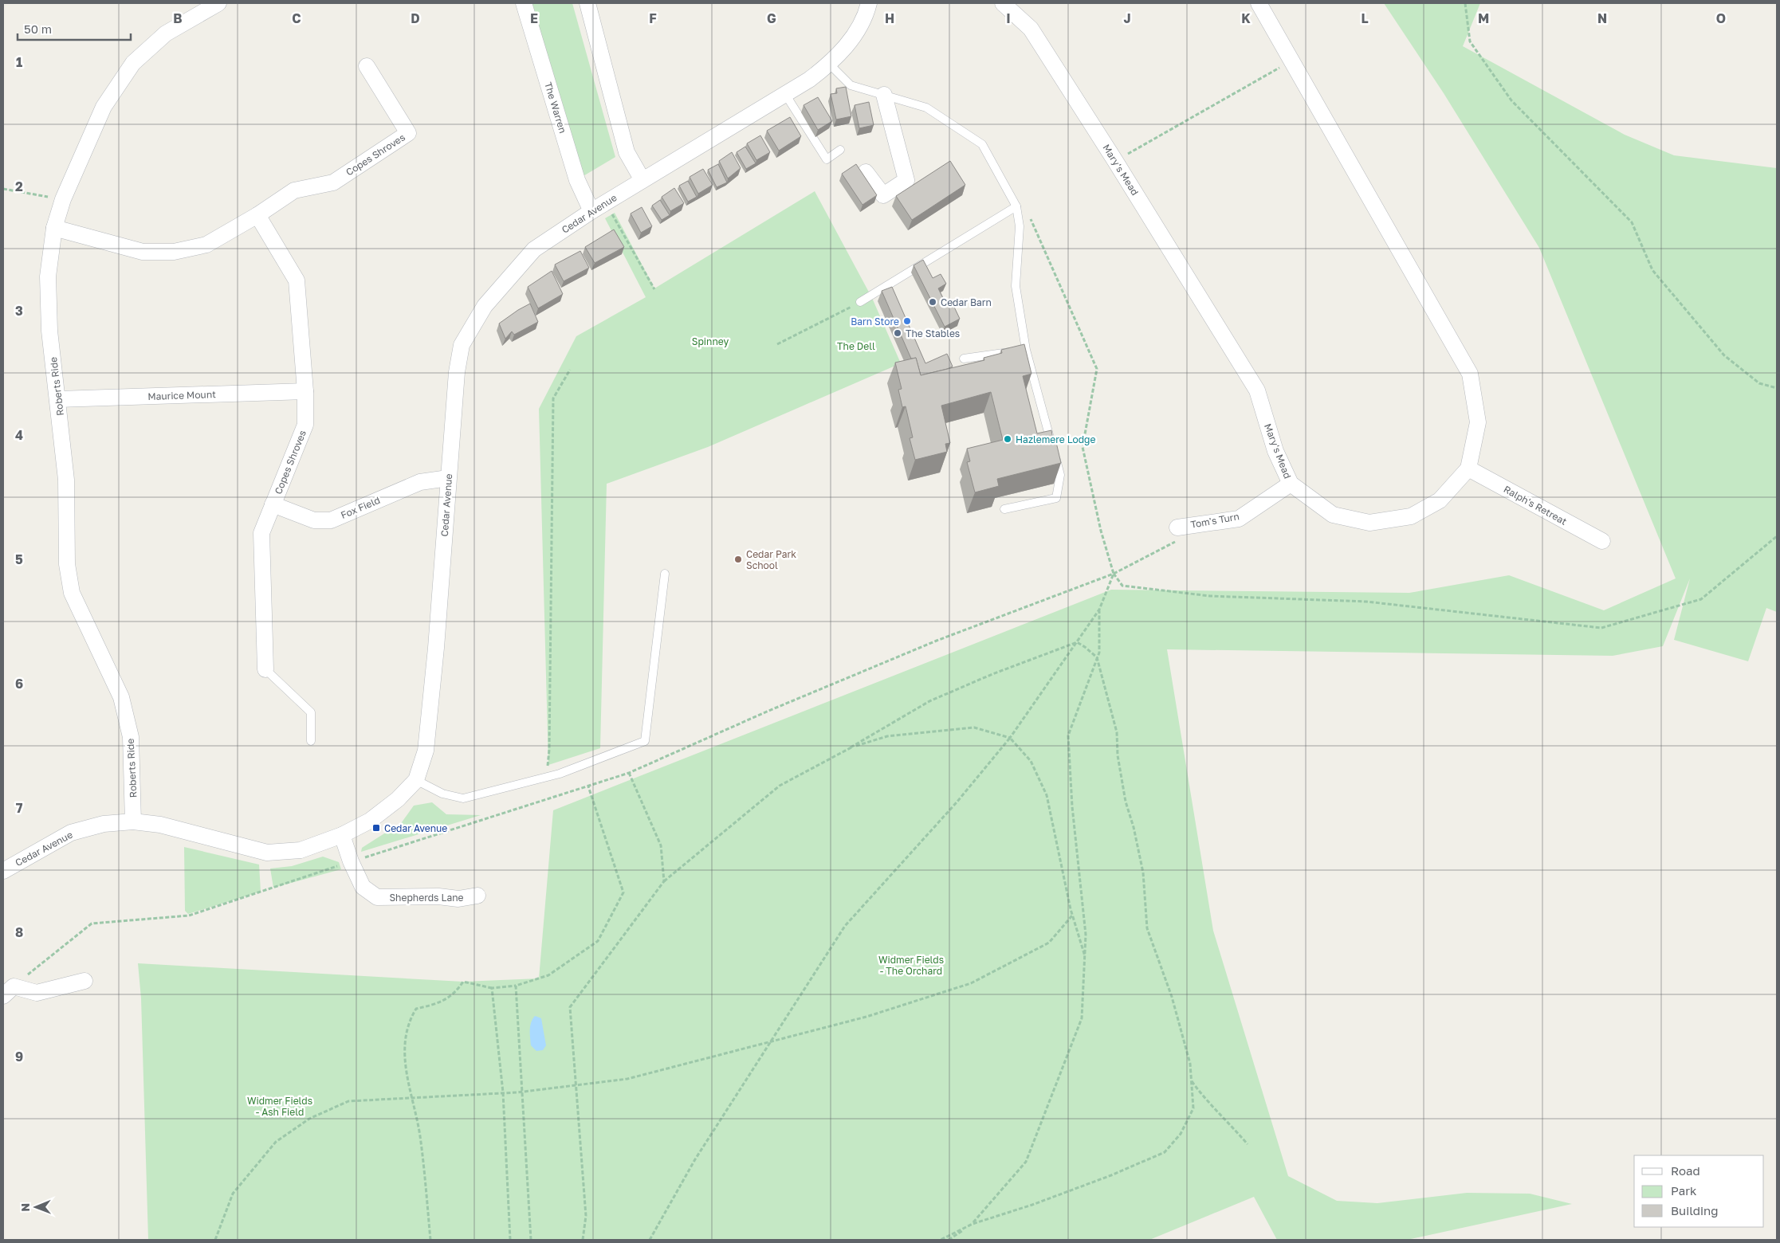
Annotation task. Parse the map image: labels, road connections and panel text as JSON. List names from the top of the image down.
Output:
{
  "streets": {
    "street": [
      "The Warren",
      "Copes Shroves",
      "Mary's Mead",
      "Cedar Avenue",
      "Roberts Ride",
      "Maurice Mount",
      "Ralph's Retreat",
      "Fox Field",
      "Tom's Turn",
      "Shepherds Lane"
    ]
  },
  "crossings": [
    ["The Warren", "Cedar Avenue"],
    ["Copes Shroves", "Roberts Ride"],
    ["Copes Shroves", "Maurice Mount"],
    ["Copes Shroves", "Fox Field"],
    ["Mary's Mead", "Ralph's Retreat"],
    ["Mary's Mead", "Tom's Turn"],
    ["Cedar Avenue", "Roberts Ride"],
    ["Cedar Avenue", "Fox Field"],
    ["Cedar Avenue", "Shepherds Lane"],
    ["Roberts Ride", "Maurice Mount"]
  ],
  "parks": [
    "Spinney",
    "The Dell",
    "Widmer Fields - The Orchard",
    "Widmer Fields - Ash Field"
  ],
  "places": {
    "other": [
      "Cedar Barn",
      "Barn Store",
      "The Stables",
      "Hazlemere Lodge",
      "Cedar Park School"
    ],
    "transit": ["Cedar Avenue"]
  },
  "legend": ["Road", "Park", "Building"],
  "scale_bar": "50 m",
  "north": "left",
  "grid": {
    "columns": [
      "B",
      "C",
      "D",
      "E",
      "F",
      "G",
      "H",
      "I",
      "J",
      "K",
      "L",
      "M",
      "N",
      "O"
    ],
    "rows": [
      "1",
      "2",
      "3",
      "4",
      "5",
      "6",
      "7",
      "8",
      "9"
    ]
  }
}
